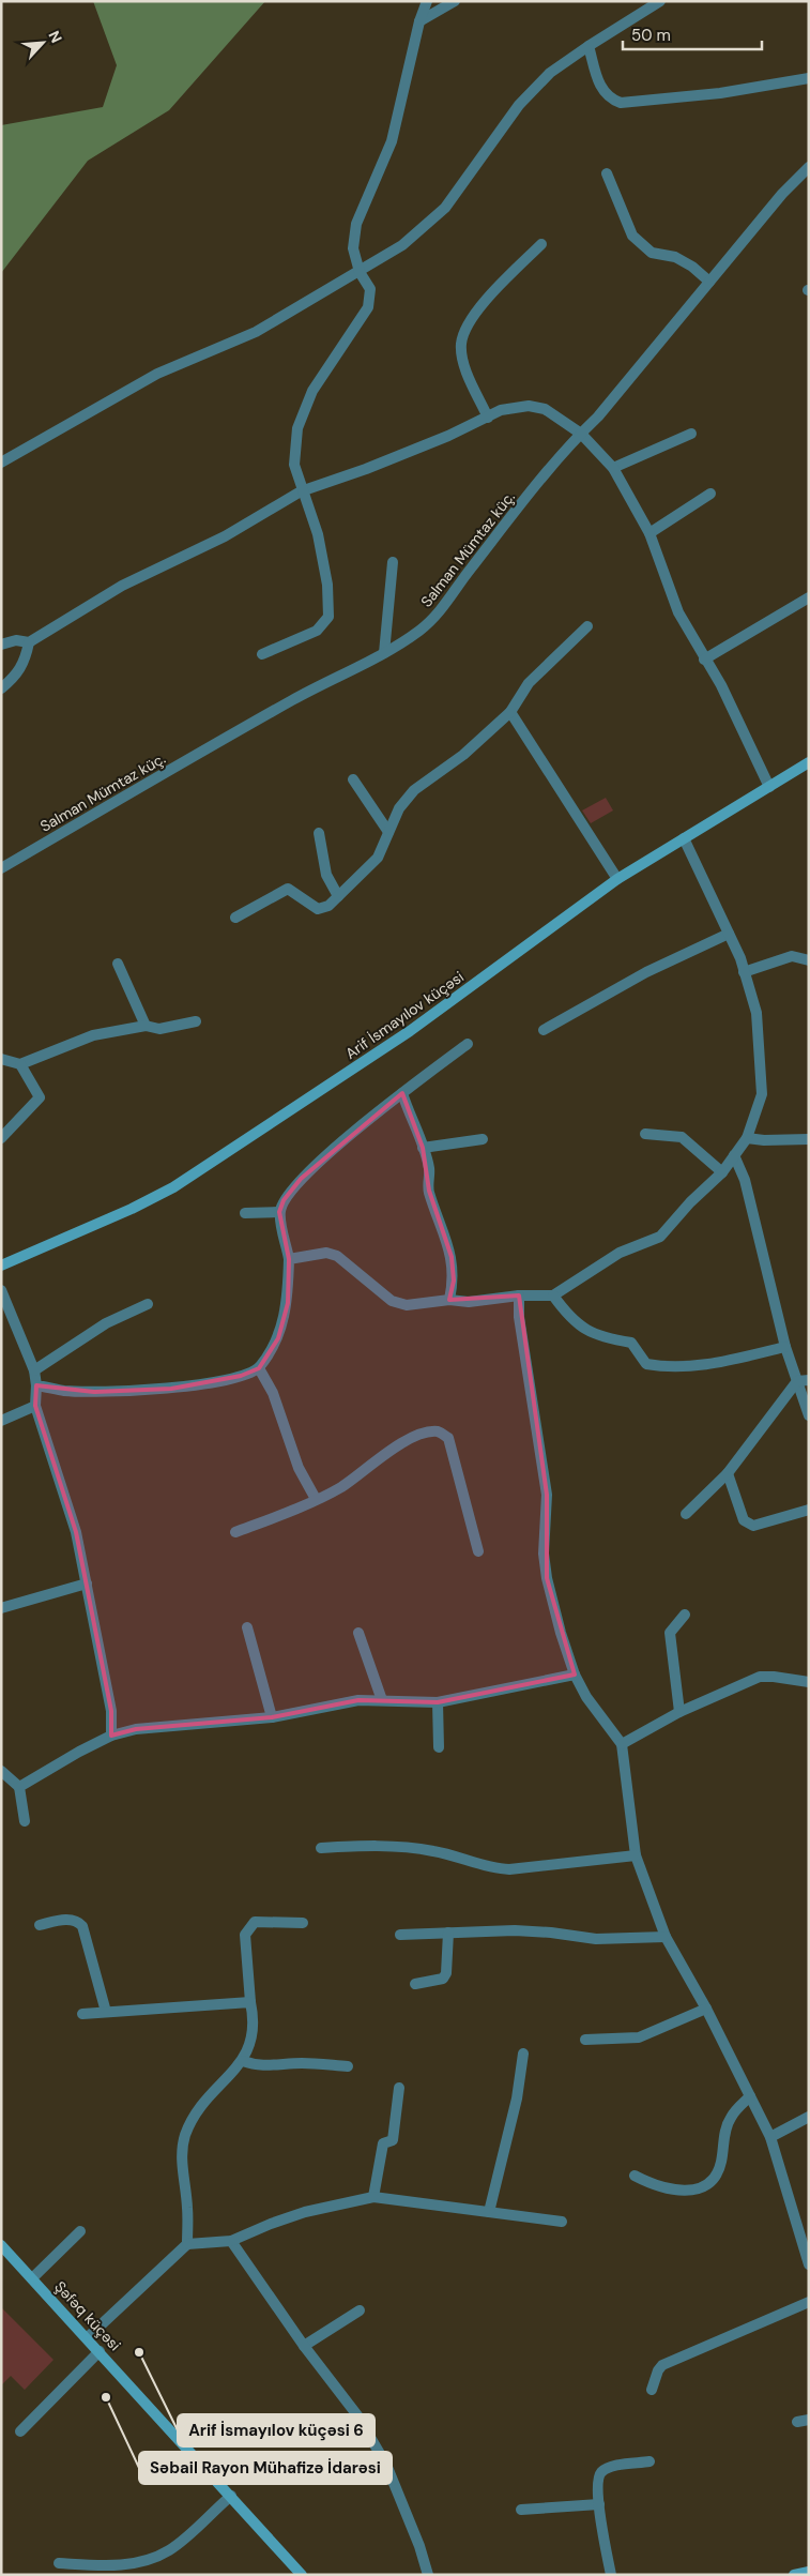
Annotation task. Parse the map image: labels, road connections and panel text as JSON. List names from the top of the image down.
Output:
{
  "streets": {
    "street": ["Salman Mümtaz küç.", "Arif İsmayılov küçəsi", "Şəfəq küçəsi"]
  },
  "places": ["Arif İsmayılov küçəsi 6", "Səbail Rayon Mühafizə İdarəsi"],
  "scale_bar": "50 m",
  "north": "top right"
}
